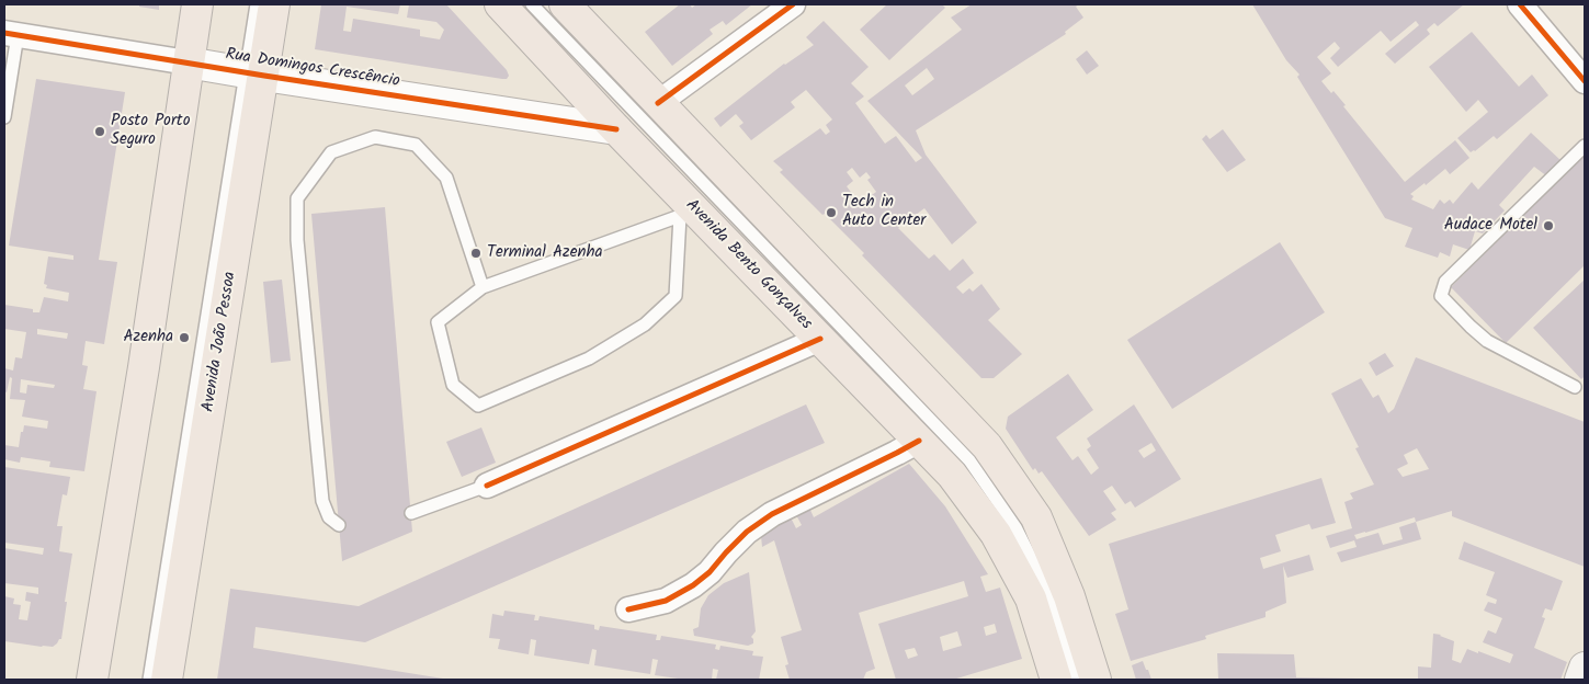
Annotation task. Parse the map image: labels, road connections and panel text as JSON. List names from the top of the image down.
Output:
{
  "streets": {
    "main road": ["Avenida Bento Gonçalves", "Avenida João Pessoa"],
    "street": ["Rua Domingos Crescêncio"]
  },
  "crossings": [
    ["Rua Domingos Crescêncio", "Avenida Bento Gonçalves"],
    ["Rua Domingos Crescêncio", "Avenida João Pessoa"]
  ],
  "places": [
    "Posto Porto Seguro",
    "Tech in Auto Center",
    "Audace Motel",
    "Terminal Azenha",
    "Azenha"
  ]
}
